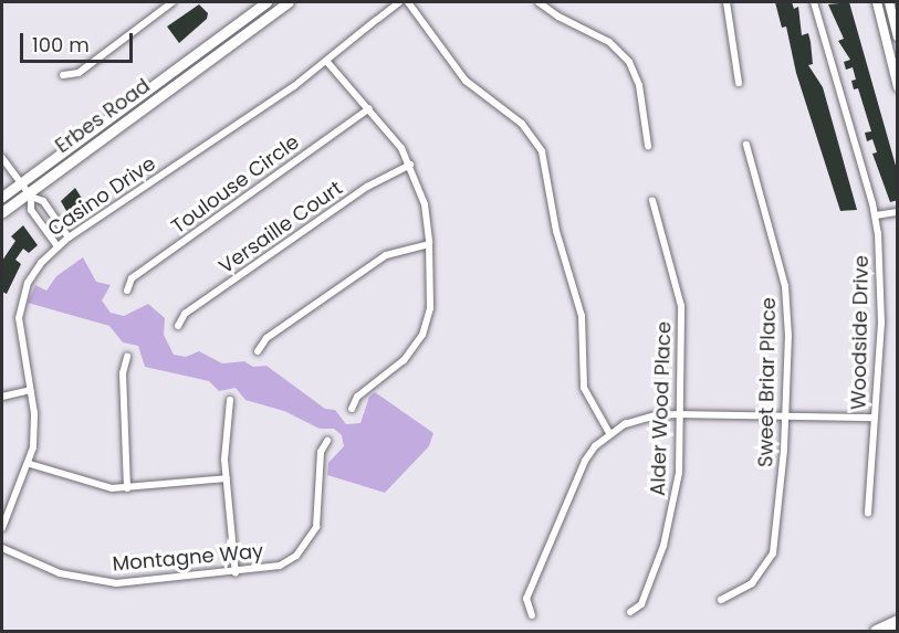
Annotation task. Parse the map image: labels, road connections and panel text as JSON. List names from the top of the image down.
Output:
{
  "streets": {
    "main road": ["Erbes Road"],
    "street": [
      "Toulouse Circle",
      "Casino Drive",
      "Versaille Court",
      "Woodside Drive",
      "Sweet Briar Place",
      "Alder Wood Place",
      "Montagne Way"
    ]
  },
  "scale_bar": "100 m"
}
